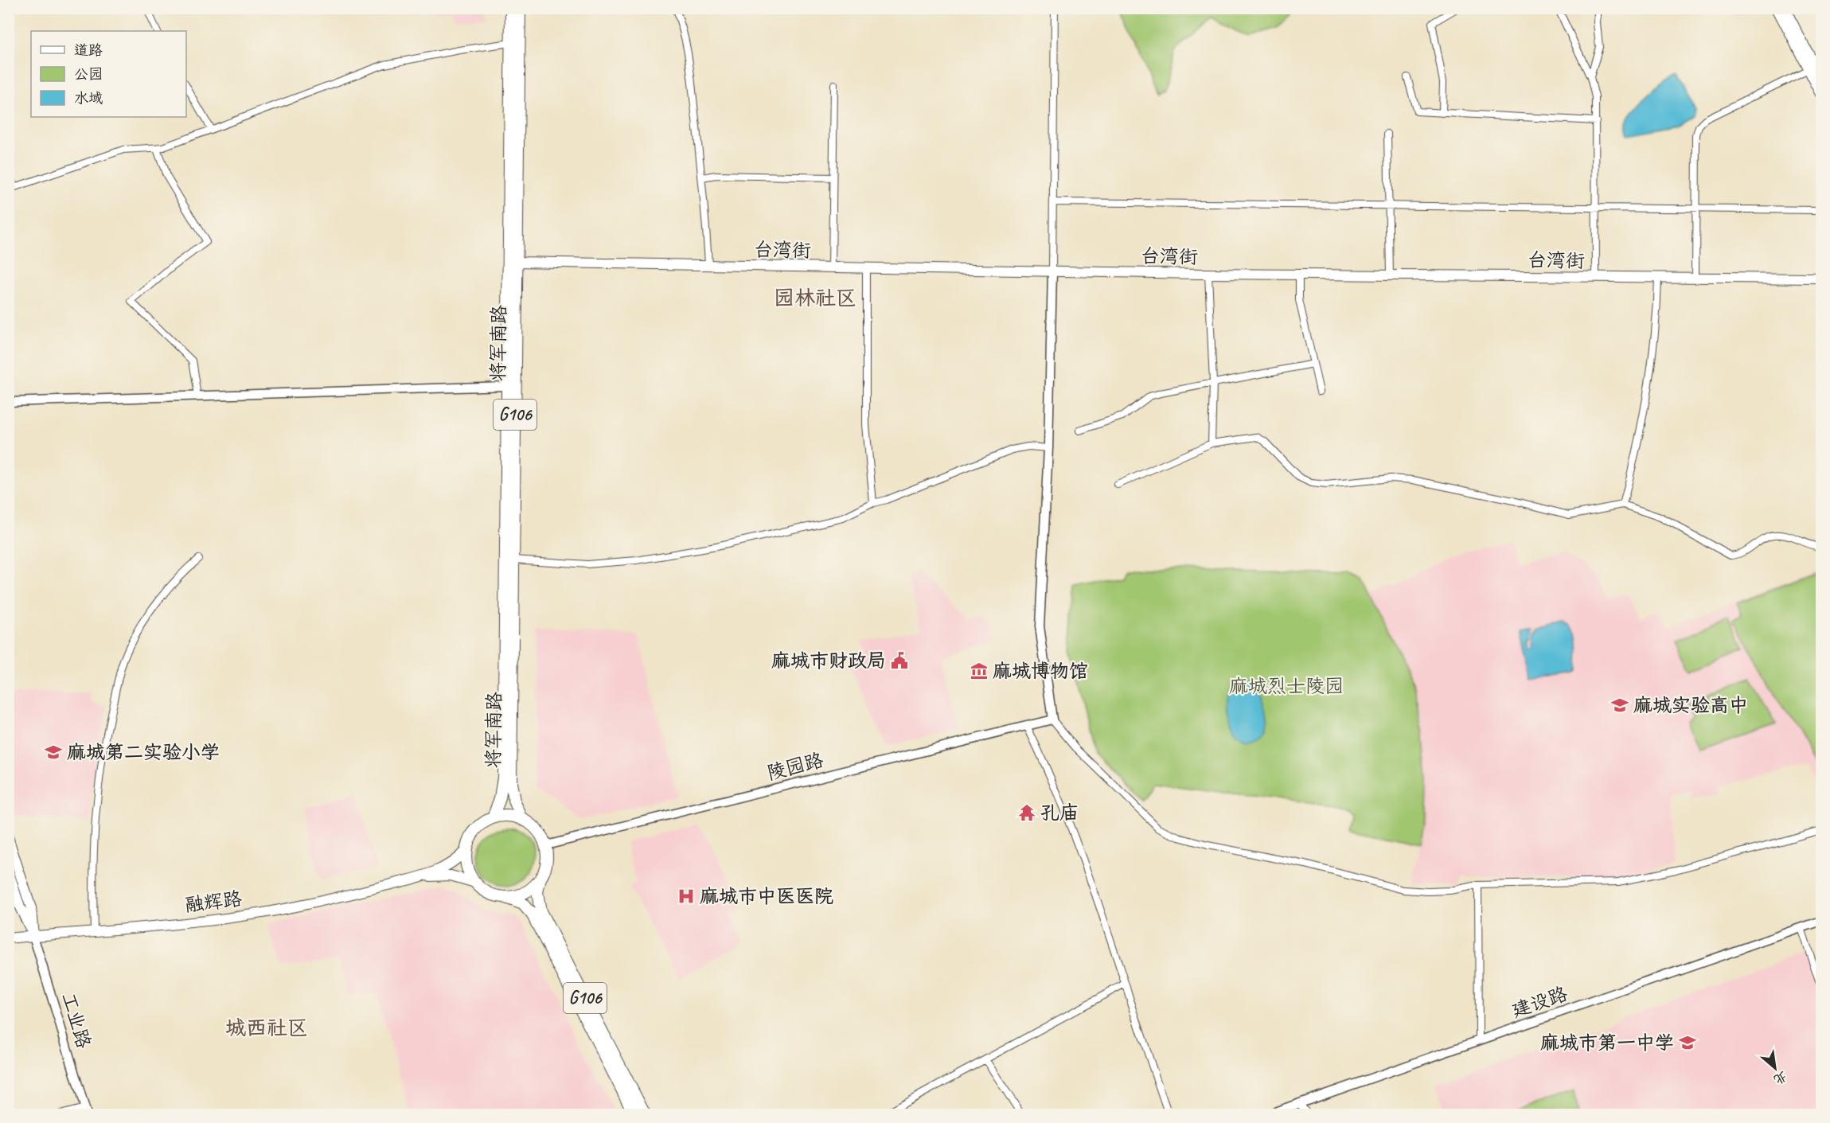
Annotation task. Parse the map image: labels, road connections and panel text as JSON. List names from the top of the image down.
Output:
{
  "streets": {
    "highway": ["将军南路", "G106"],
    "main road": ["台湾街", "融辉路", "工业路"],
    "street": ["陵园路", "建设路"]
  },
  "crossings": [
    ["台湾街", "将军南路"],
    ["将军南路", "G106"],
    ["将军南路", "陵园路"],
    ["G106", "陵园路"],
    ["融辉路", "工业路"]
  ],
  "districts": ["园林社区", "城西社区"],
  "parks": ["麻城烈士陵园"],
  "places": {
    "public building": ["麻城市财政局"],
    "museum": ["麻城博物馆"],
    "school or university": ["麻城实验高中", "麻城第二实验小学", "麻城市第一中学"],
    "temple": ["孔庙"],
    "hospital": ["麻城市中医医院"]
  },
  "legend": ["道路", "公园", "水域"],
  "north": "bottom right"
}
